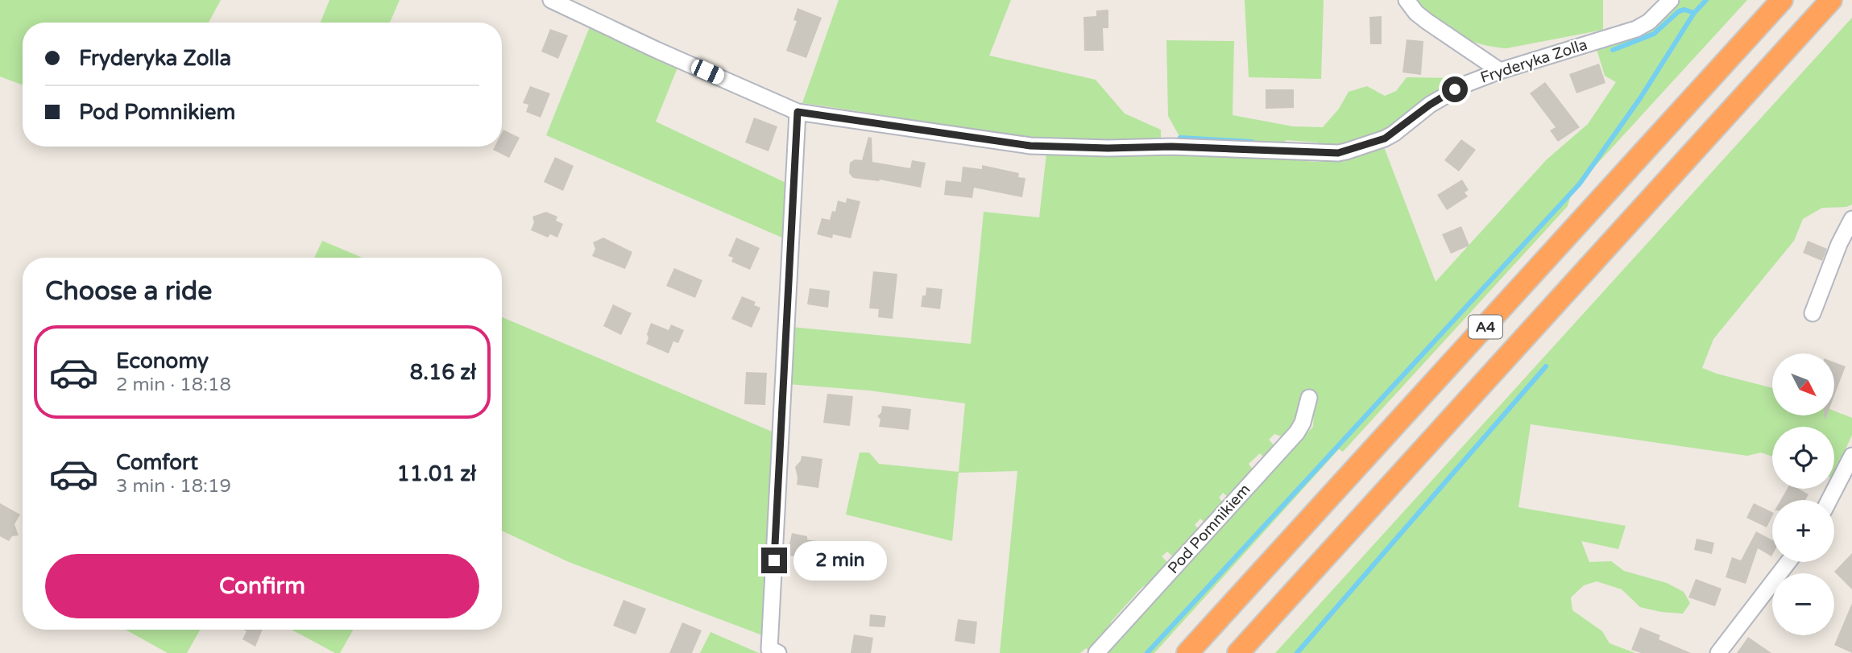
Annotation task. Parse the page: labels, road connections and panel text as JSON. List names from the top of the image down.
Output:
{
  "streets": {
    "highway": ["A4"],
    "street": ["Fryderyka Zolla", "Pod Pomnikiem"]
  },
  "north": "bottom right",
  "page": {
    "banner": ["Fryderyka Zolla", "Pod Pomnikiem"],
    "heading": "Choose a ride",
    "list": [
      {
        "name": "Economy",
        "note": "2 min · 18:18",
        "value": "8.16 zł"
      },
      {
        "name": "Comfort",
        "note": "3 min · 18:19",
        "value": "11.01 zł"
      }
    ],
    "map_buttons": ["+", "−"],
    "bubble": "2 min",
    "buttons": "Confirm"
  }
}
